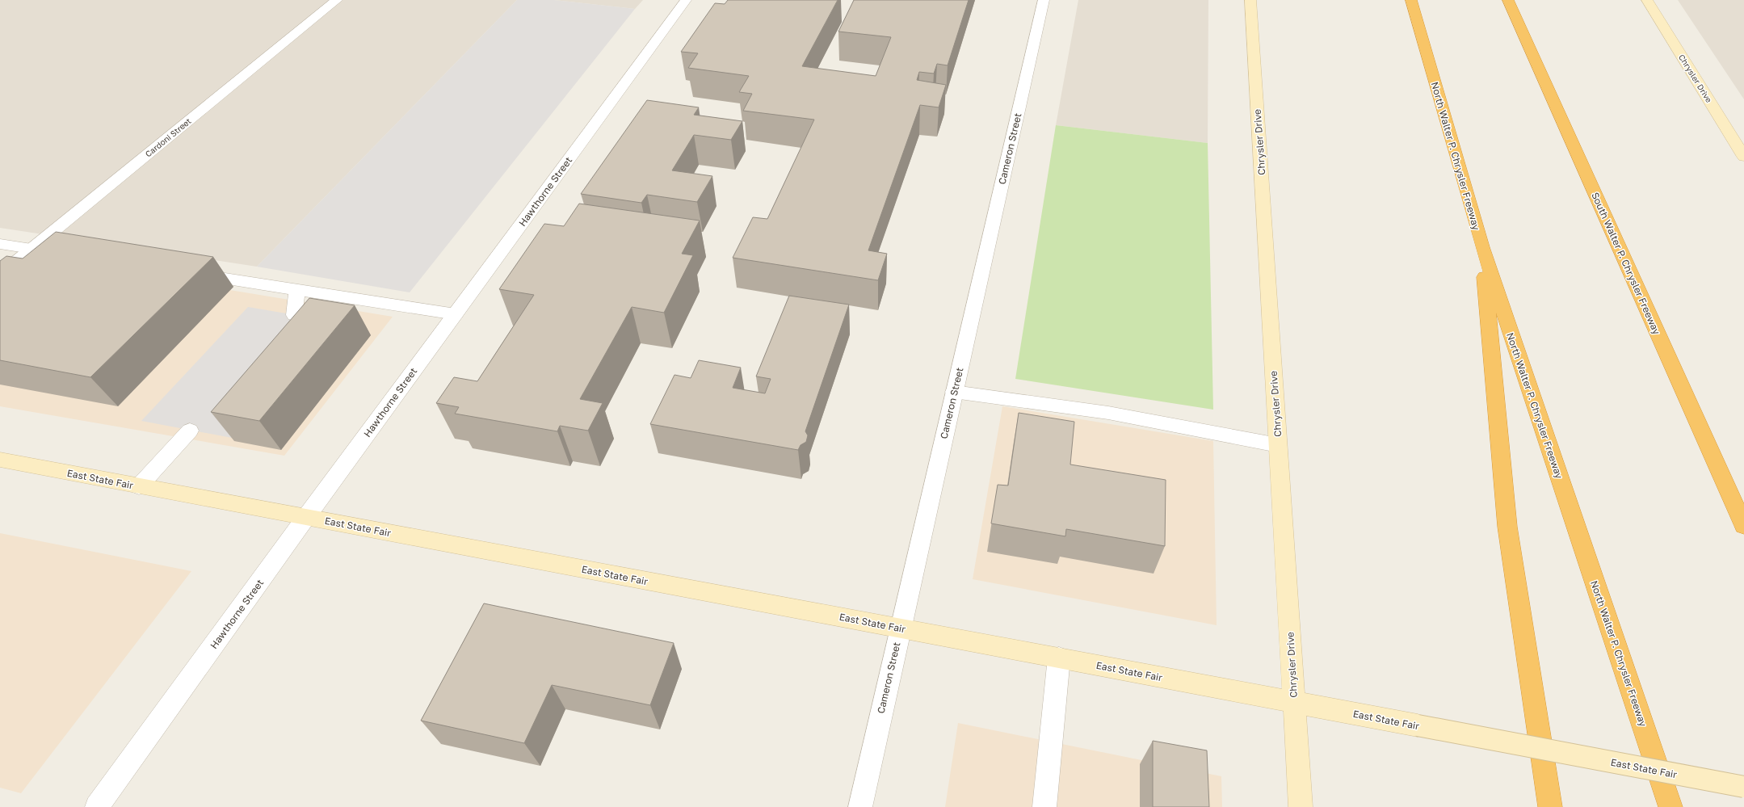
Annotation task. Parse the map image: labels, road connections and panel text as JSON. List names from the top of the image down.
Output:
{
  "streets": {
    "highway": ["North Walter P. Chrysler Freeway", "South Walter P. Chrysler Freeway"],
    "main road": ["Chrysler Drive", "East State Fair"],
    "street": ["Cardoni Street", "Cameron Street", "Hawthorne Street"]
  },
  "crossings": [
    ["Chrysler Drive", "East State Fair"],
    ["Cameron Street", "East State Fair"],
    ["Hawthorne Street", "East State Fair"]
  ]
}
